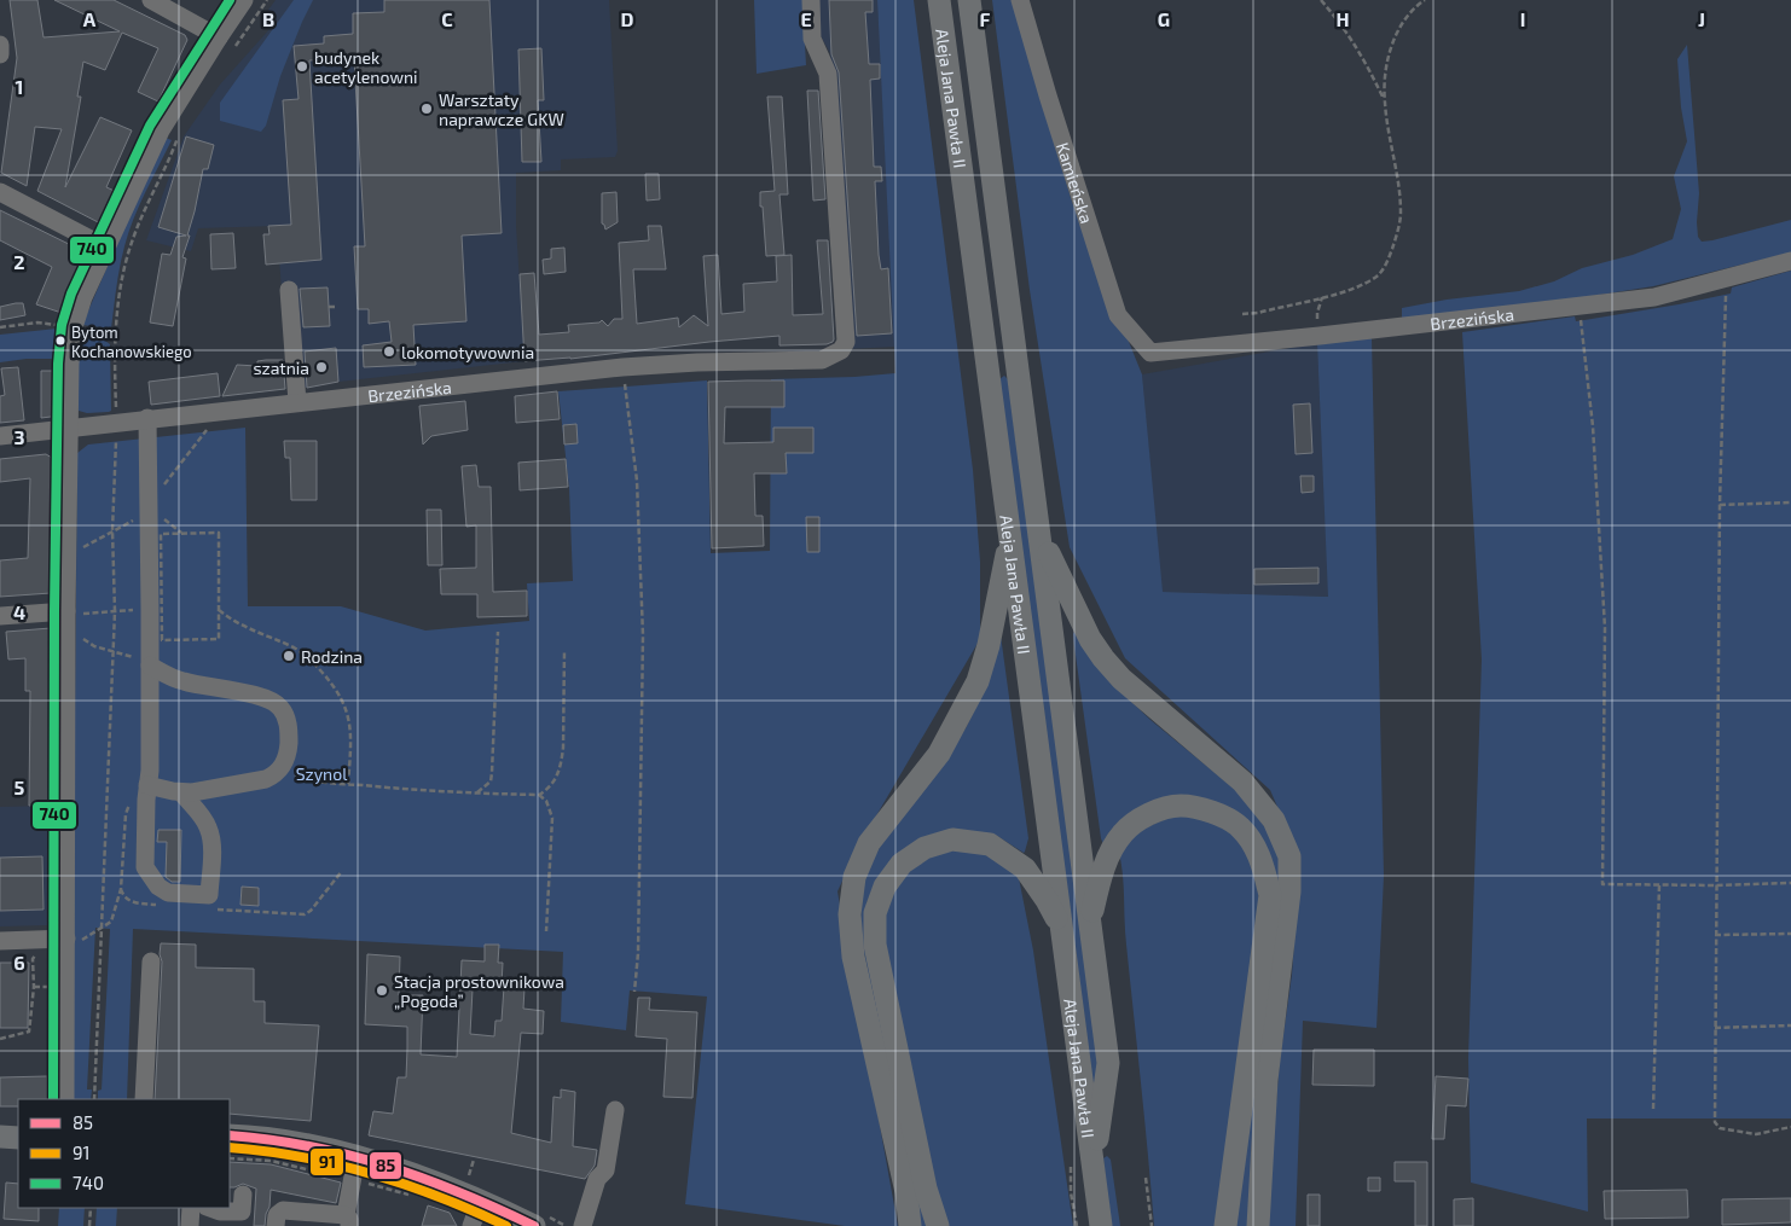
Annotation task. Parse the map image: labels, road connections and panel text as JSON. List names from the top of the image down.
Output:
{
  "streets": {
    "main road": ["Aleja Jana Pawła II"],
    "street": ["Kamieńska", "Brzezińska"]
  },
  "crossings": [
    ["Kamieńska", "Brzezińska"]
  ],
  "parks": ["Szynol"],
  "places": [
    "budynek acetylenowni",
    "Warsztaty naprawcze GKW",
    "Bytom Kochanowskiego",
    "lokomotywownia",
    "szatnia",
    "Rodzina",
    "Stacja prostownikowa „Pogoda”"
  ],
  "lines": ["transit line 740", "transit line 85", "transit line 91"],
  "legend": ["85", "91", "740"],
  "grid": {
    "columns": [
      "A",
      "B",
      "C",
      "D",
      "E",
      "F",
      "G",
      "H",
      "I",
      "J"
    ],
    "rows": [
      "1",
      "2",
      "3",
      "4",
      "5",
      "6"
    ]
  }
}
